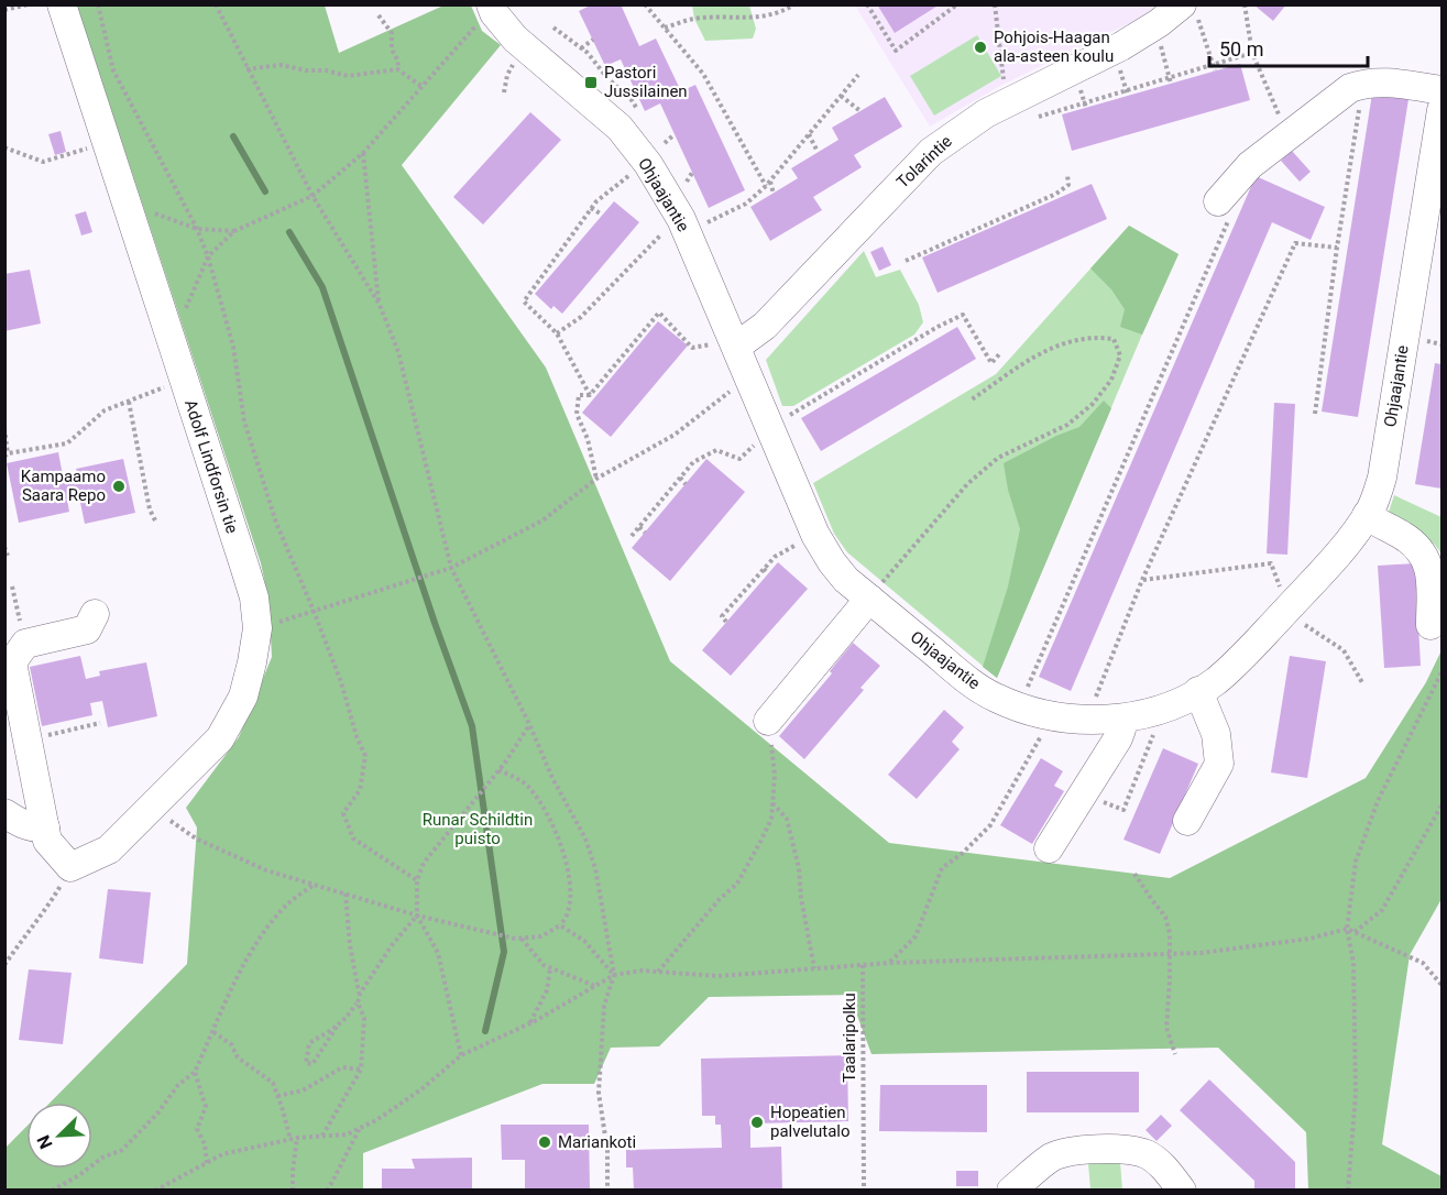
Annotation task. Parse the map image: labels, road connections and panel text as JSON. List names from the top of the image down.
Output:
{
  "streets": {
    "street": ["Tolarintie", "Ohjaajantie", "Adolf Lindforsin tie"],
    "path": ["Taalaripolku"]
  },
  "crossings": [
    ["Tolarintie", "Ohjaajantie"]
  ],
  "parks": ["Runar Schildtin puisto"],
  "places": {
    "other": [
      "Pohjois-Haagan ala-asteen koulu",
      "Kampaamo Saara Repo",
      "Hopeatien palvelutalo",
      "Mariankoti"
    ],
    "transit": ["Pastori Jussilainen"]
  },
  "scale_bar": "50 m",
  "north": "bottom left"
}
